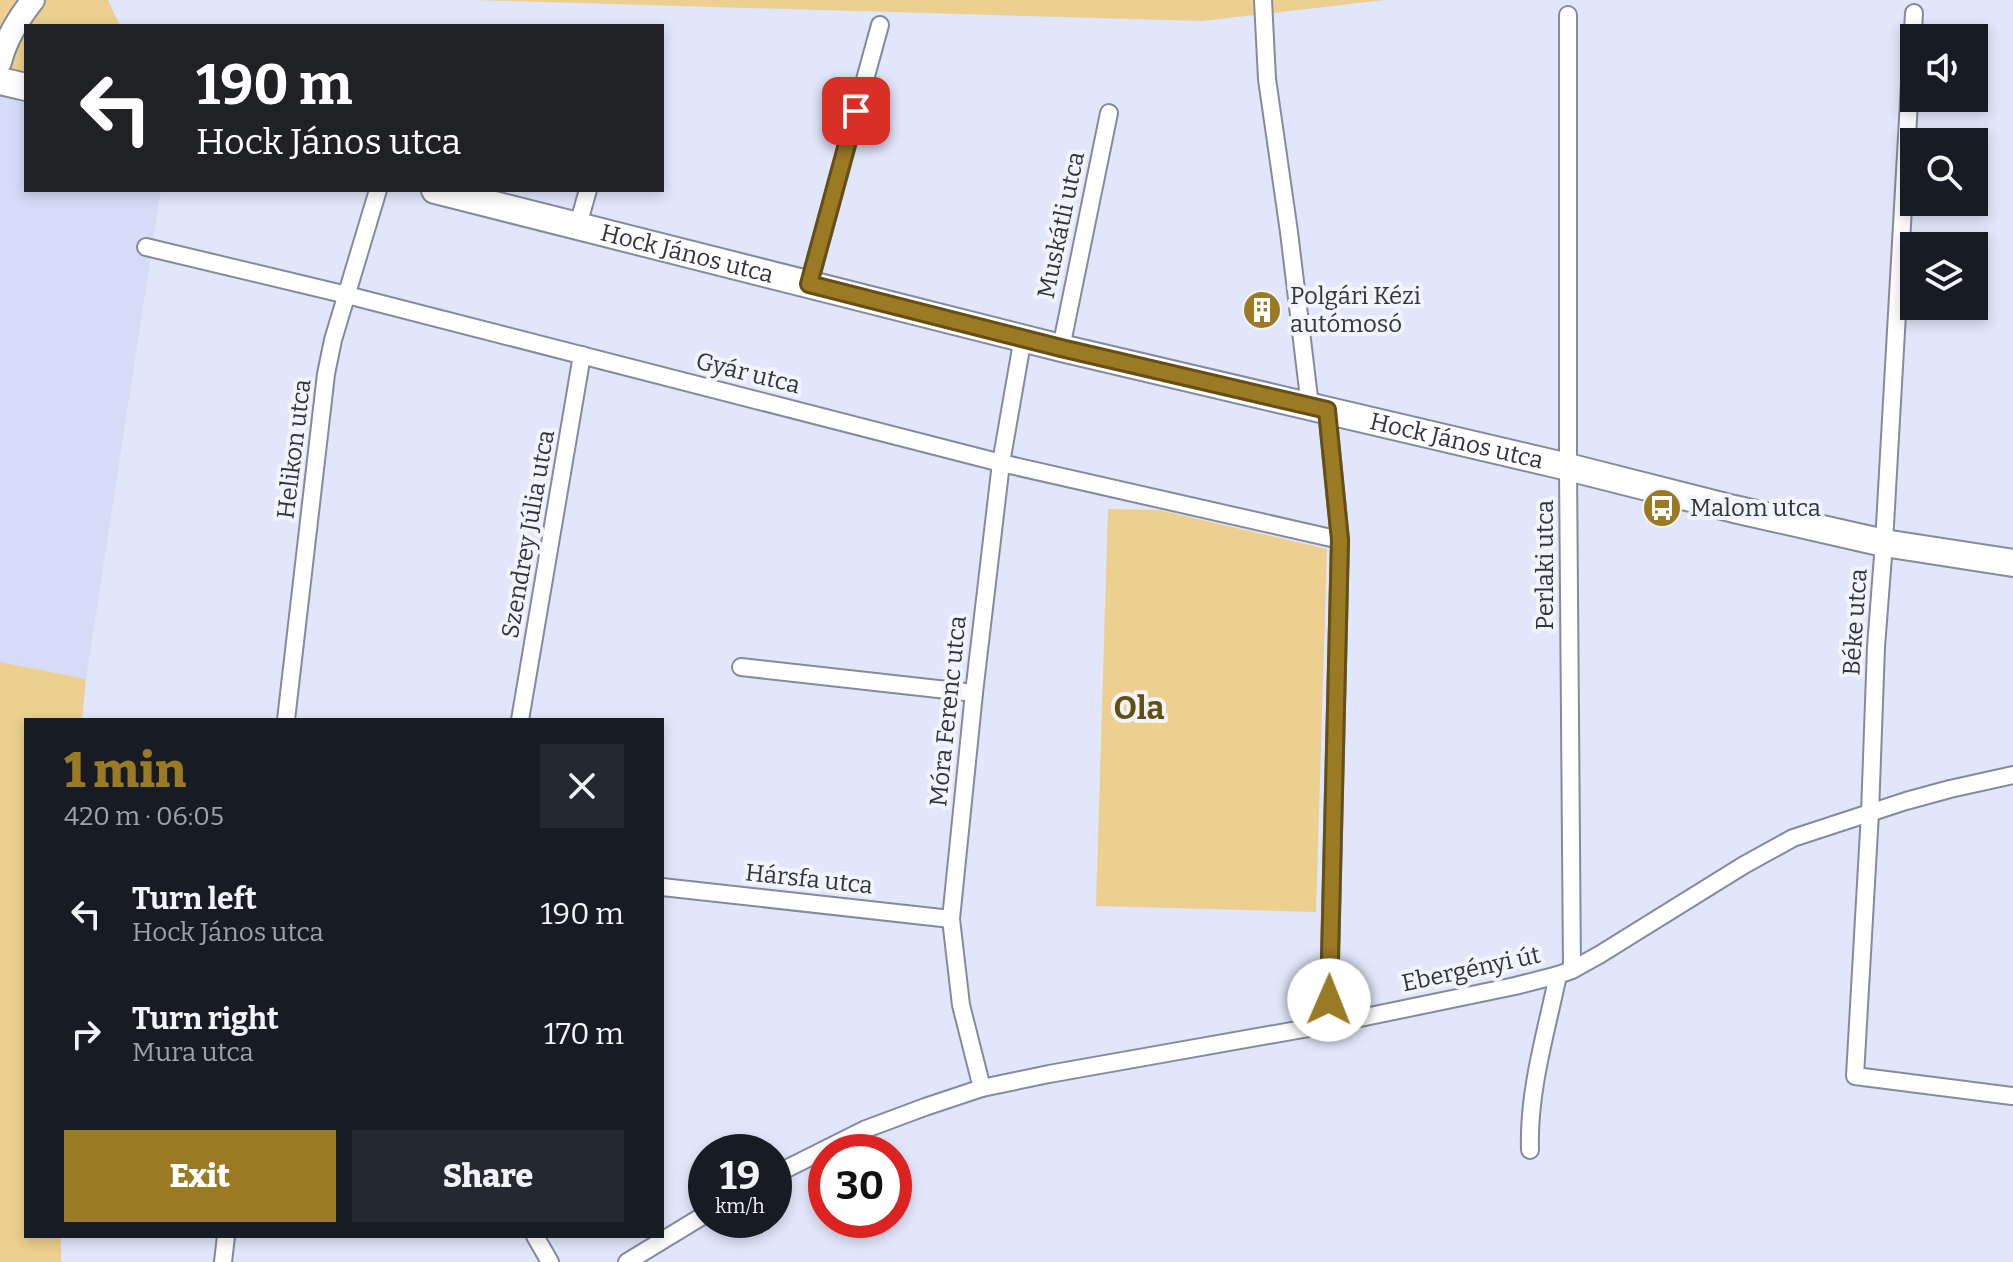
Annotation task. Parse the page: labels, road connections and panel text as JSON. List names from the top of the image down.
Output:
{
  "streets": {
    "main road": ["Hock János utca"],
    "street": [
      "Muskátli utca",
      "Gyár utca",
      "Helikon utca",
      "Szendrey Júlia utca",
      "Perlaki utca",
      "Béke utca",
      "Móra Ferenc utca",
      "Hársfa utca",
      "Ebergényi út"
    ]
  },
  "crossings": [
    ["Muskátli utca", "Hock János utca"],
    ["Hock János utca", "Perlaki utca"],
    ["Hock János utca", "Béke utca"],
    ["Hock János utca", "Móra Ferenc utca"],
    ["Gyár utca", "Helikon utca"],
    ["Gyár utca", "Szendrey Júlia utca"],
    ["Gyár utca", "Móra Ferenc utca"],
    ["Perlaki utca", "Ebergényi út"],
    ["Béke utca", "Ebergényi út"],
    ["Móra Ferenc utca", "Hársfa utca"],
    ["Móra Ferenc utca", "Ebergényi út"]
  ],
  "districts": ["Ola"],
  "places": {
    "building": ["Polgári Kézi autómosó"],
    "bus stop": ["Malom utca"]
  },
  "page": {
    "turn": ["190 m", "Hock János utca"],
    "heading": ["1 min", "420 m · 06:05"],
    "list": [
      {
        "name": "Turn left",
        "note": "Hock János utca",
        "value": "190 m"
      },
      {
        "name": "Turn right",
        "note": "Mura utca",
        "value": "170 m"
      }
    ],
    "buttons": ["Exit", "Share"],
    "speed": "19 km/h",
    "limit": "30"
  }
}
